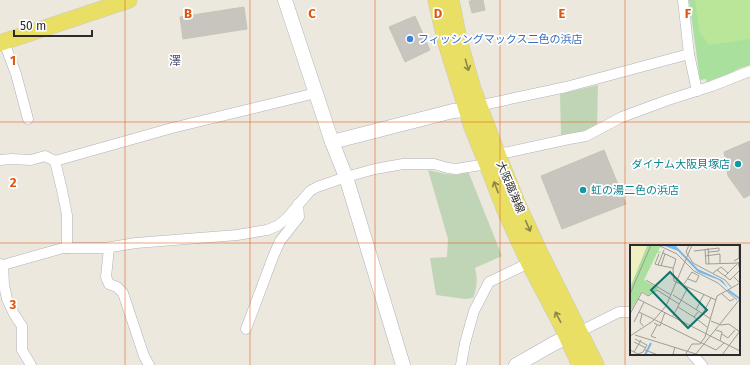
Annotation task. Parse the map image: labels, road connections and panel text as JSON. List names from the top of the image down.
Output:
{
  "streets": {
    "main road": ["大阪臨海線"]
  },
  "districts": ["澤"],
  "places": ["フィッシングマックス二色の浜店", "ダイナム大阪貝塚店", "虹の湯二色の浜店"],
  "scale_bar": "50 m",
  "grid": {
    "columns": [
      "B",
      "C",
      "D",
      "E",
      "F"
    ],
    "rows": ["1", "2", "3"]
  }
}
